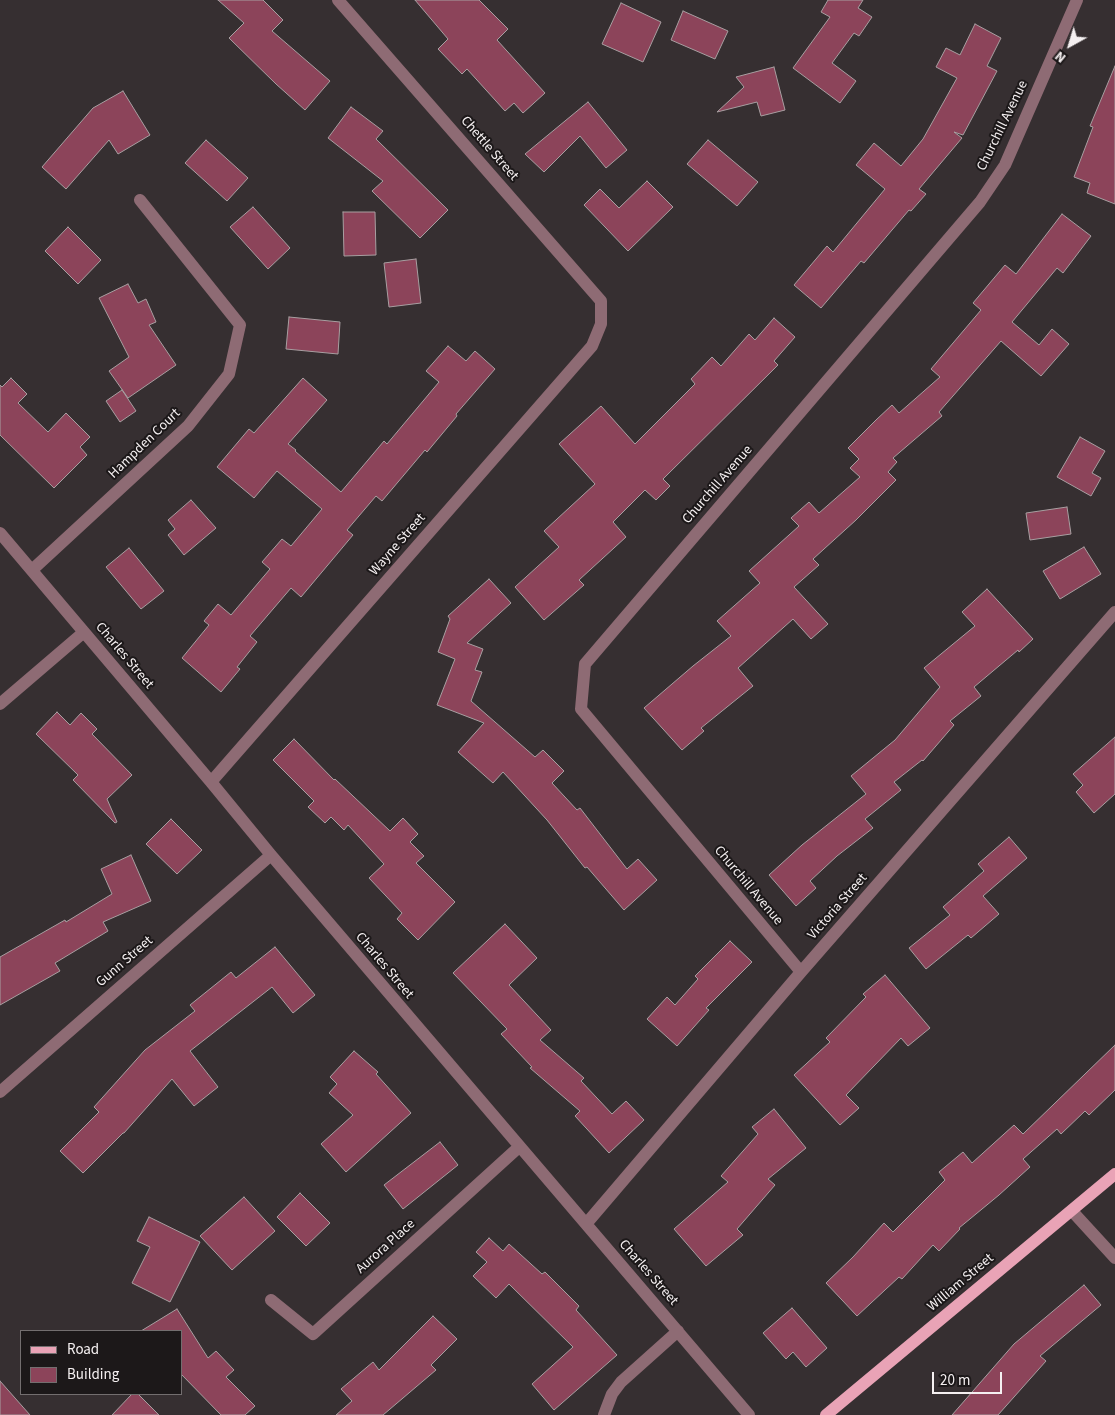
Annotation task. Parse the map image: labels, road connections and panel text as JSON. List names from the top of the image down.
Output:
{
  "streets": {
    "main road": ["William Street"],
    "street": [
      "Churchill Avenue",
      "Chettle Street",
      "Hampden Court",
      "Wayne Street",
      "Charles Street",
      "Victoria Street",
      "Gunn Street",
      "Aurora Place"
    ]
  },
  "crossings": [
    ["Churchill Avenue", "Victoria Street"],
    ["Chettle Street", "Wayne Street"],
    ["Hampden Court", "Charles Street"],
    ["Wayne Street", "Charles Street"],
    ["Charles Street", "Victoria Street"],
    ["Charles Street", "Gunn Street"],
    ["Charles Street", "Aurora Place"]
  ],
  "legend": ["Road", "Building"],
  "scale_bar": "20 m",
  "north": "bottom left"
}
